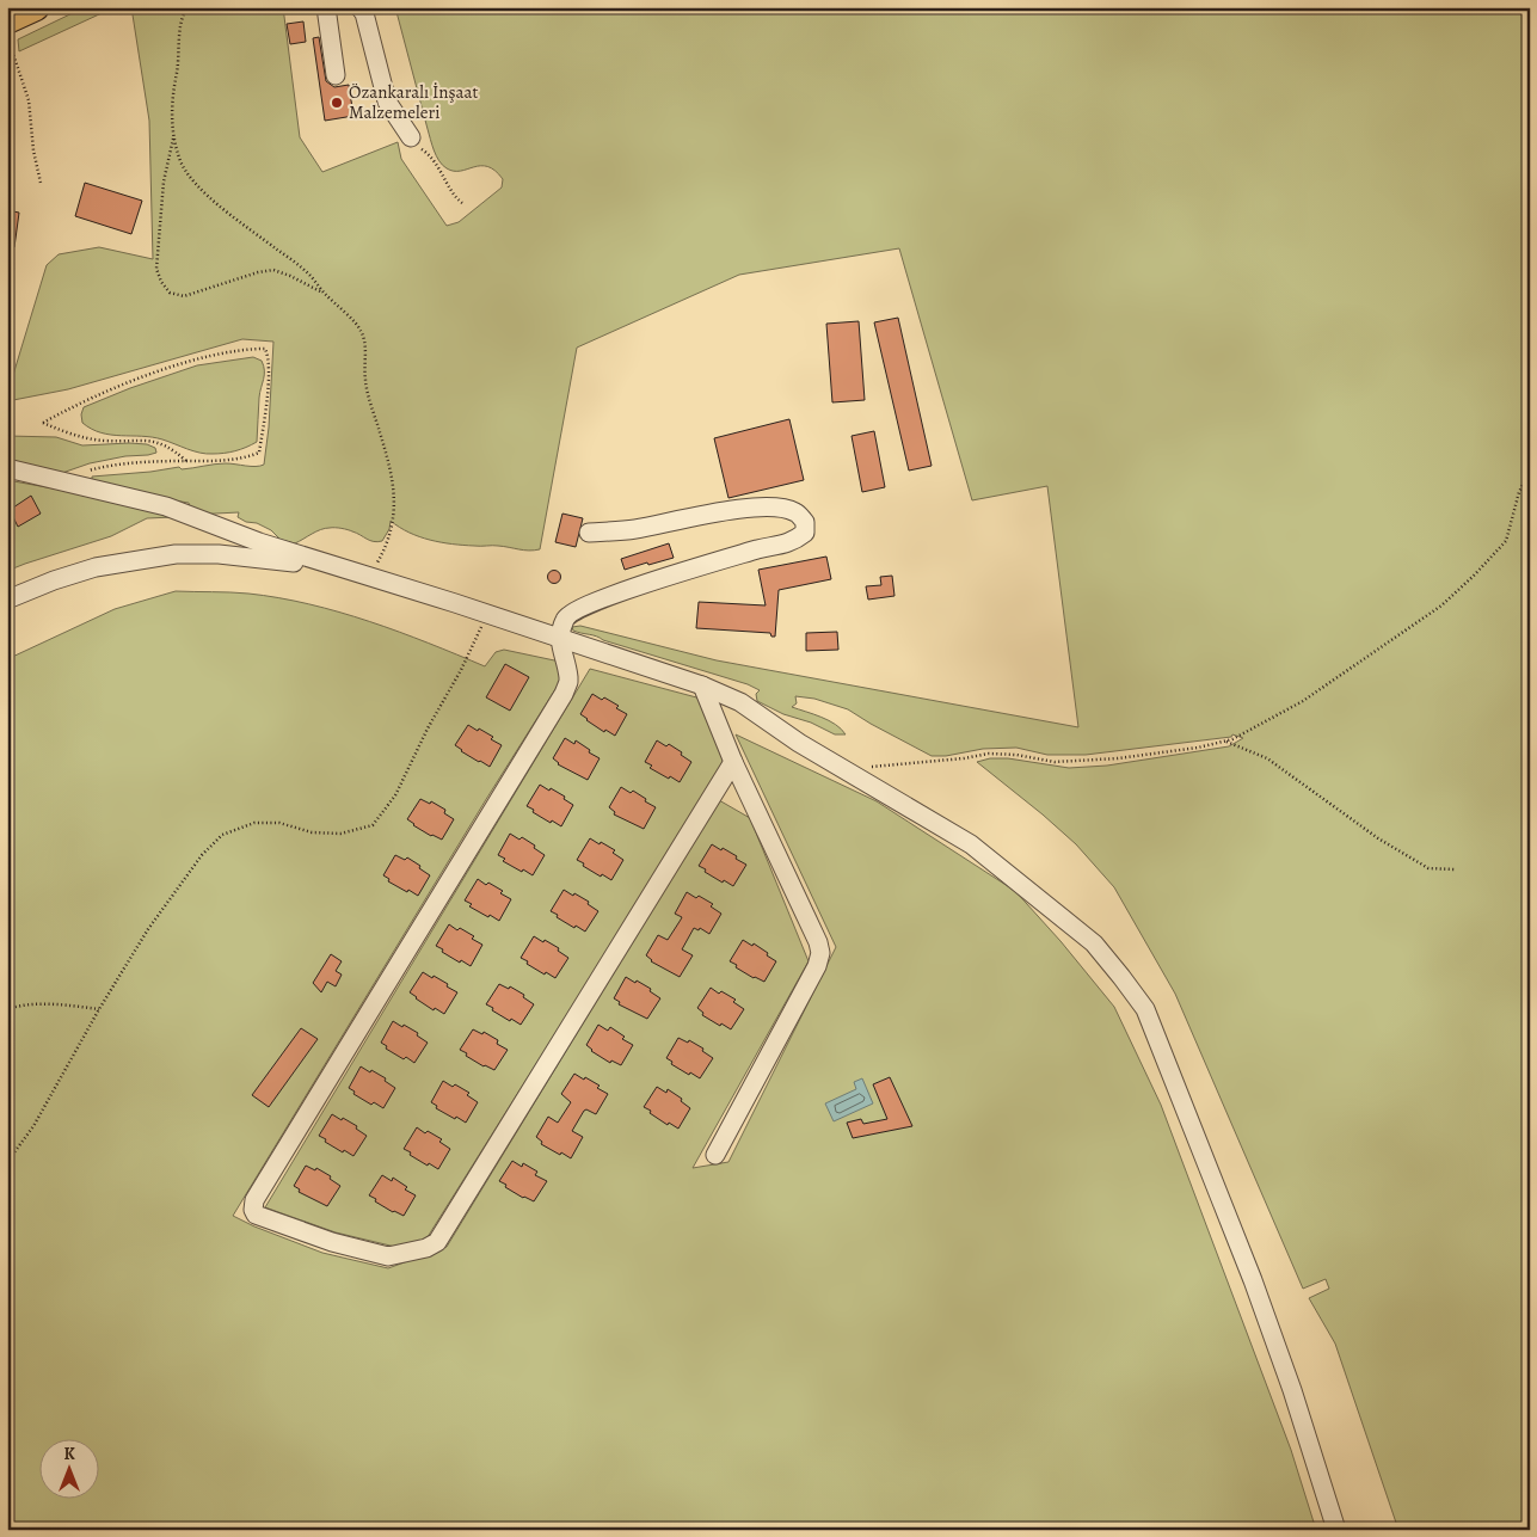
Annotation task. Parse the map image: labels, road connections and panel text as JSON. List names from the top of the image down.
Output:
{
  "places": ["Özankaralı İnşaat Malzemeleri"],
  "north": "top"
}
